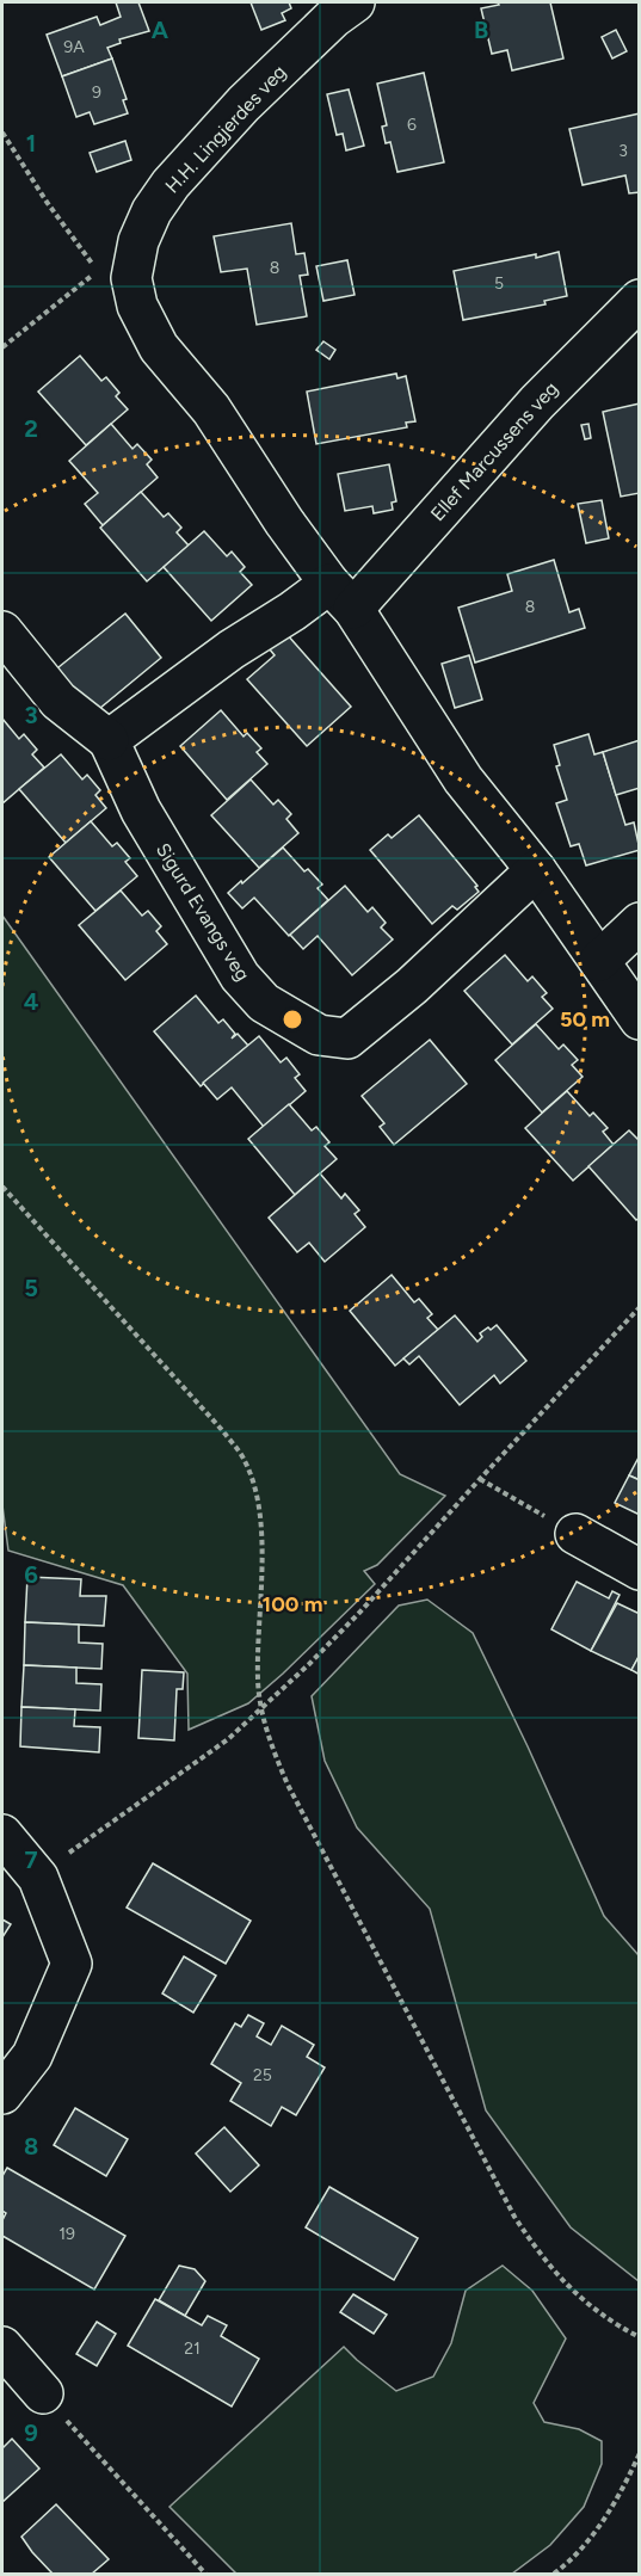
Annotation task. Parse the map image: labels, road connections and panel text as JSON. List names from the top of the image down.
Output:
{
  "streets": {
    "street": ["H.H. Lingjerdes veg", "Ellef Marcussens veg", "Sigurd Evangs veg"]
  },
  "crossings": [
    ["H.H. Lingjerdes veg", "Ellef Marcussens veg"]
  ],
  "house_numbers": [
    "9A",
    "9",
    "6",
    "3",
    "8",
    "5",
    "8",
    "25",
    "19",
    "21"
  ],
  "grid": {
    "columns": ["A", "B"],
    "rows": [
      "1",
      "2",
      "3",
      "4",
      "5",
      "6",
      "7",
      "8",
      "9"
    ]
  },
  "rings": ["50 m", "100 m"]
}
